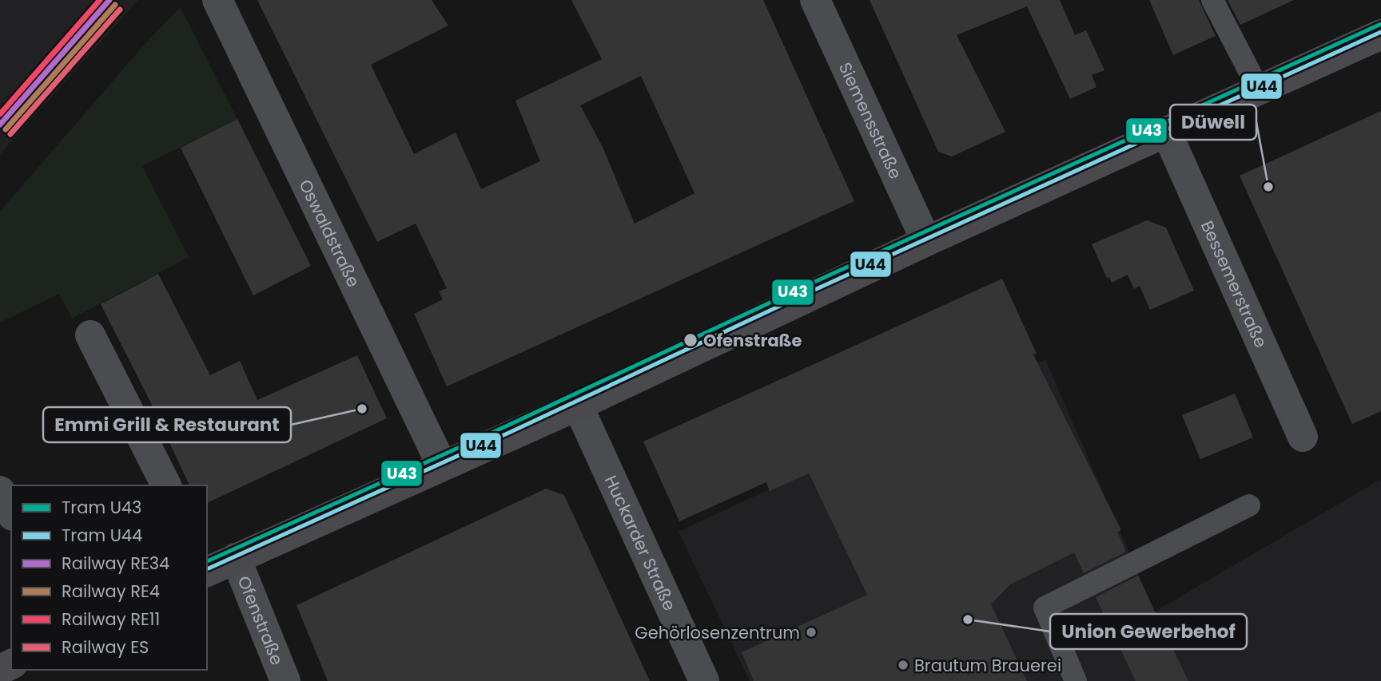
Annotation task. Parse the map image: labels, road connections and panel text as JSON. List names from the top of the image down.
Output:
{
  "streets": {
    "street": [
      "Siemensstraße",
      "Oswaldstraße",
      "Bessemerstraße",
      "Huckarder Straße",
      "Ofenstraße"
    ]
  },
  "places": [
    "Düwell",
    "Ofenstraße",
    "Emmi Grill & Restaurant",
    "Union Gewerbehof",
    "Gehörlosenzentrum",
    "Brautum Brauerei"
  ],
  "lines": [
    "rail line RE34",
    "rail line RE11",
    "rail line RE4",
    "rail line ES",
    "tram line U43",
    "tram line U44"
  ],
  "legend": [
    "Tram U43",
    "Tram U44",
    "Railway RE34",
    "Railway RE4",
    "Railway RE11",
    "Railway ES"
  ]
}
